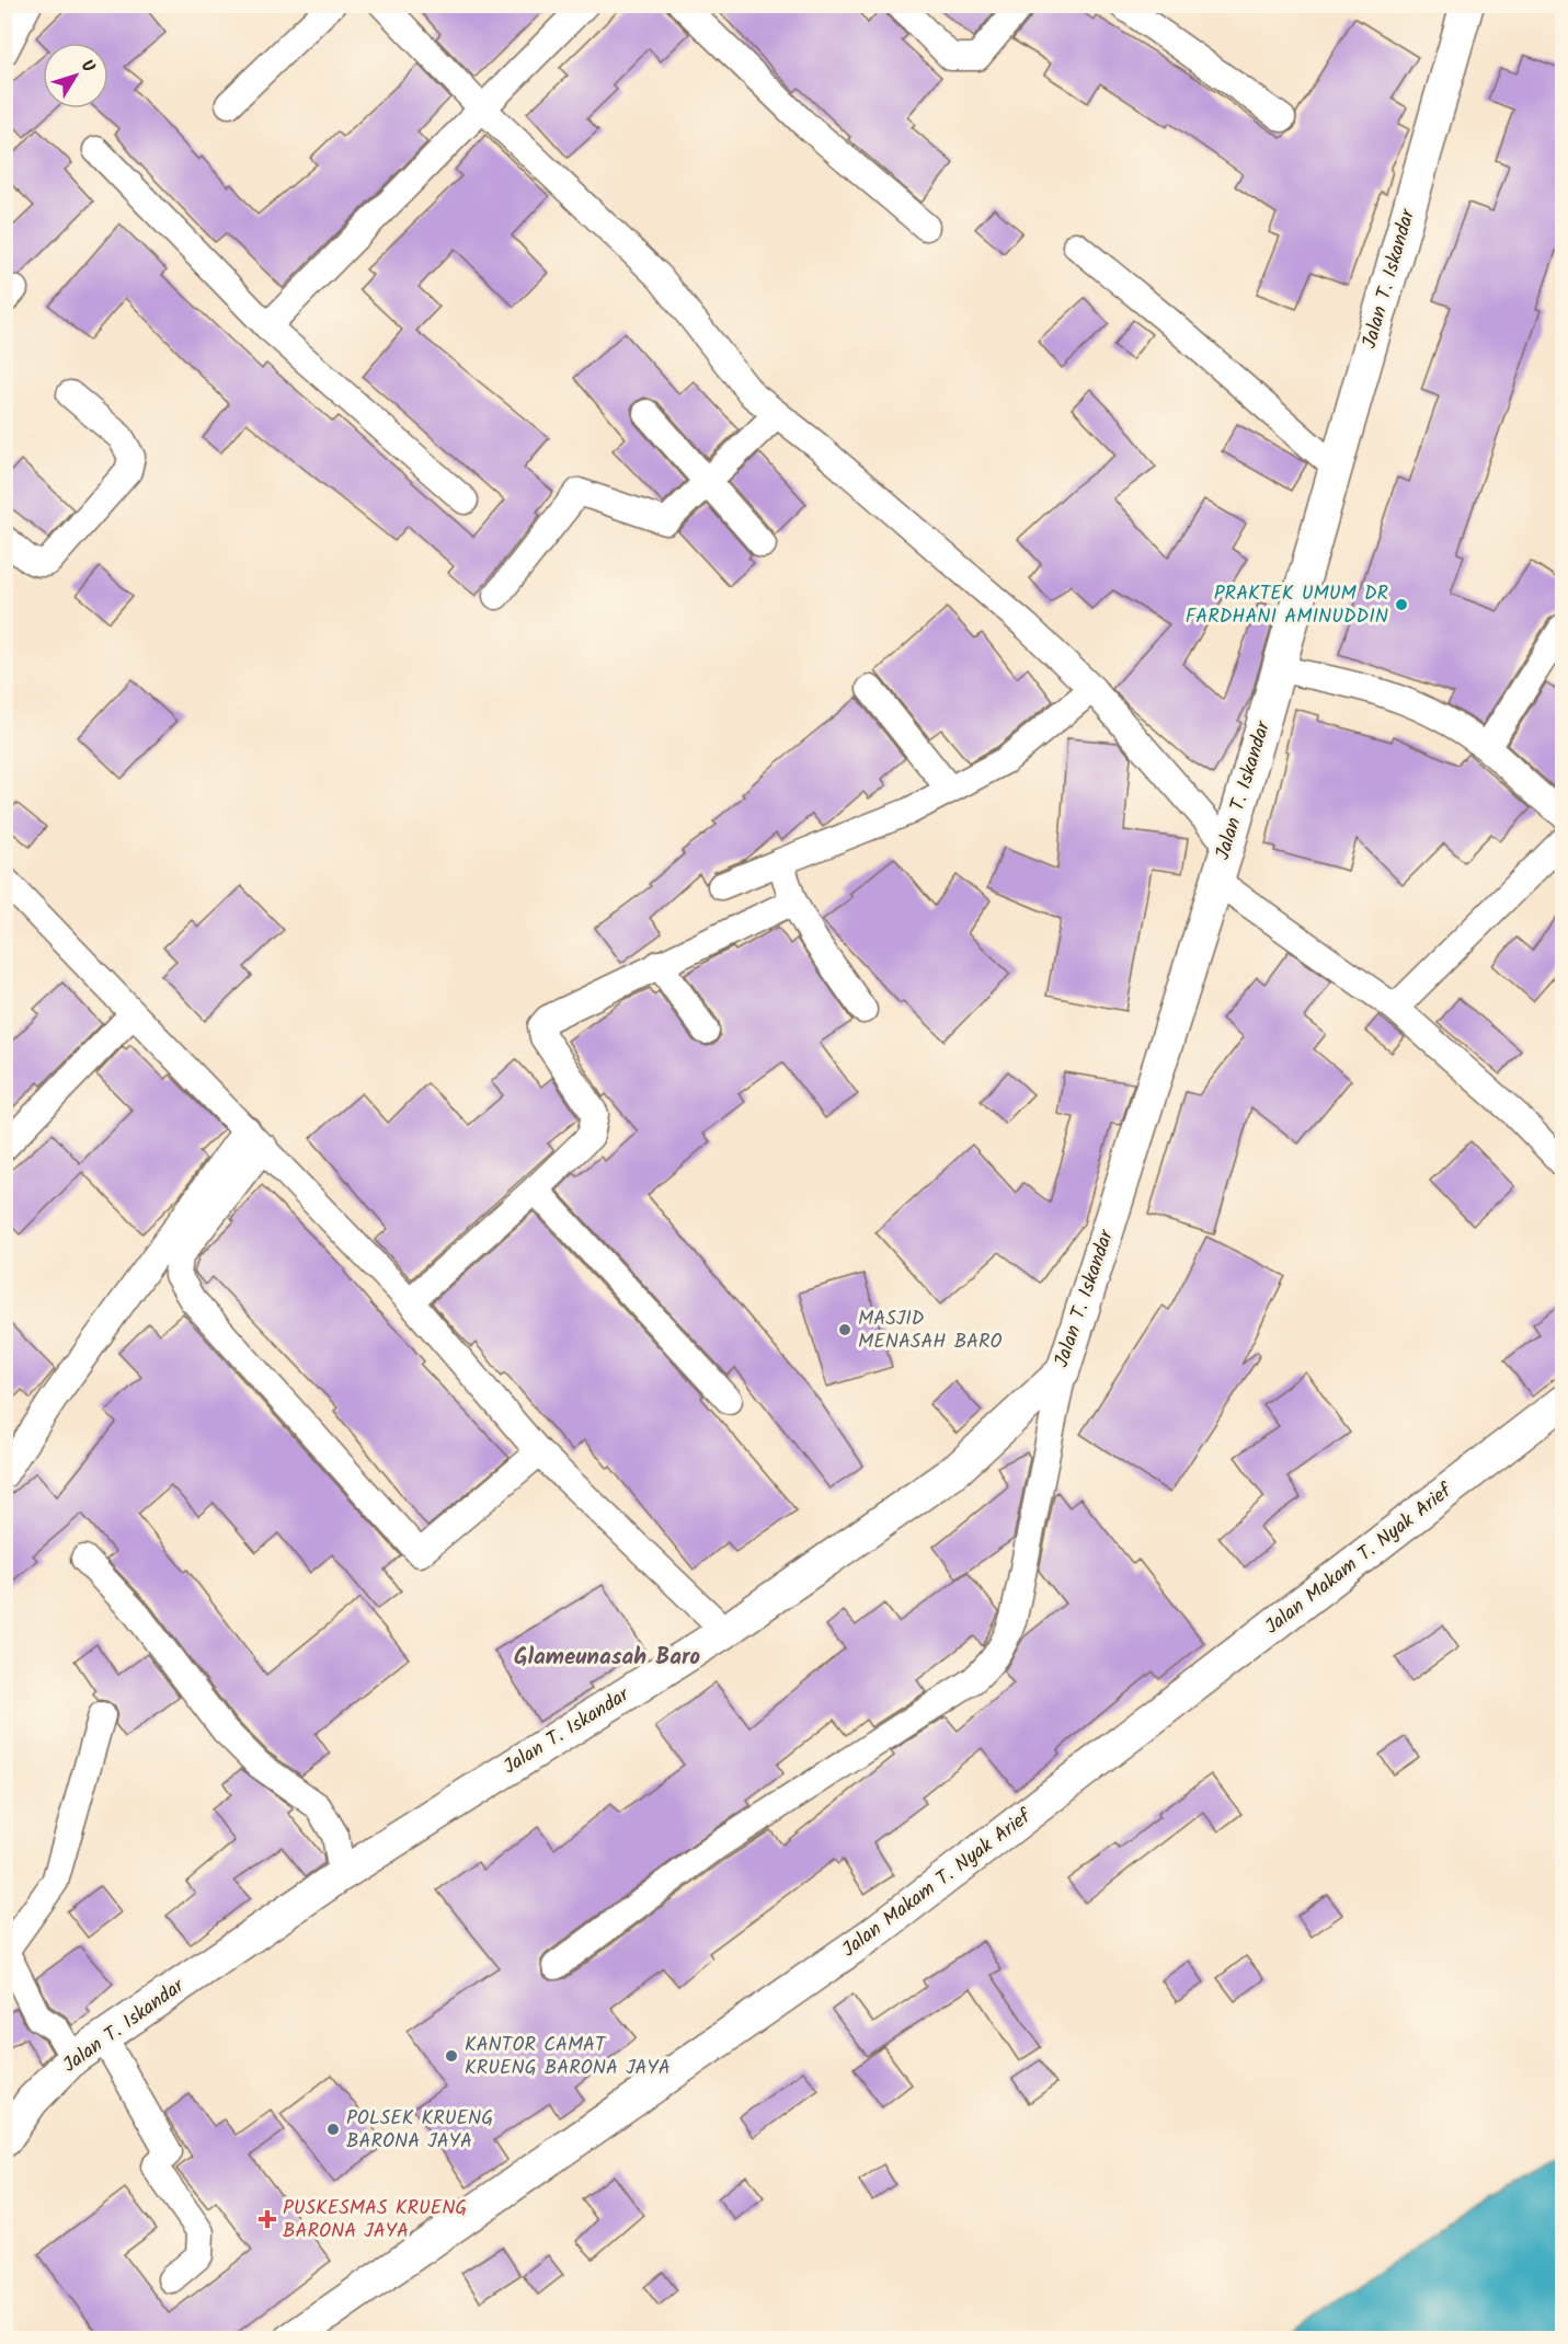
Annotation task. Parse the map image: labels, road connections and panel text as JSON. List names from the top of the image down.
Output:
{
  "streets": {
    "street": ["Jalan T. Iskandar", "Jalan Makam T. Nyak Arief"]
  },
  "districts": ["Glameunasah Baro"],
  "places": {
    "other": [
      "PRAKTEK UMUM DR FARDHANI AMINUDDIN",
      "MASJID MENASAH BARO",
      "KANTOR CAMAT KRUENG BARONA JAYA",
      "POLSEK KRUENG BARONA JAYA"
    ],
    "health": ["PUSKESMAS KRUENG BARONA JAYA"]
  },
  "north": "top right"
}
